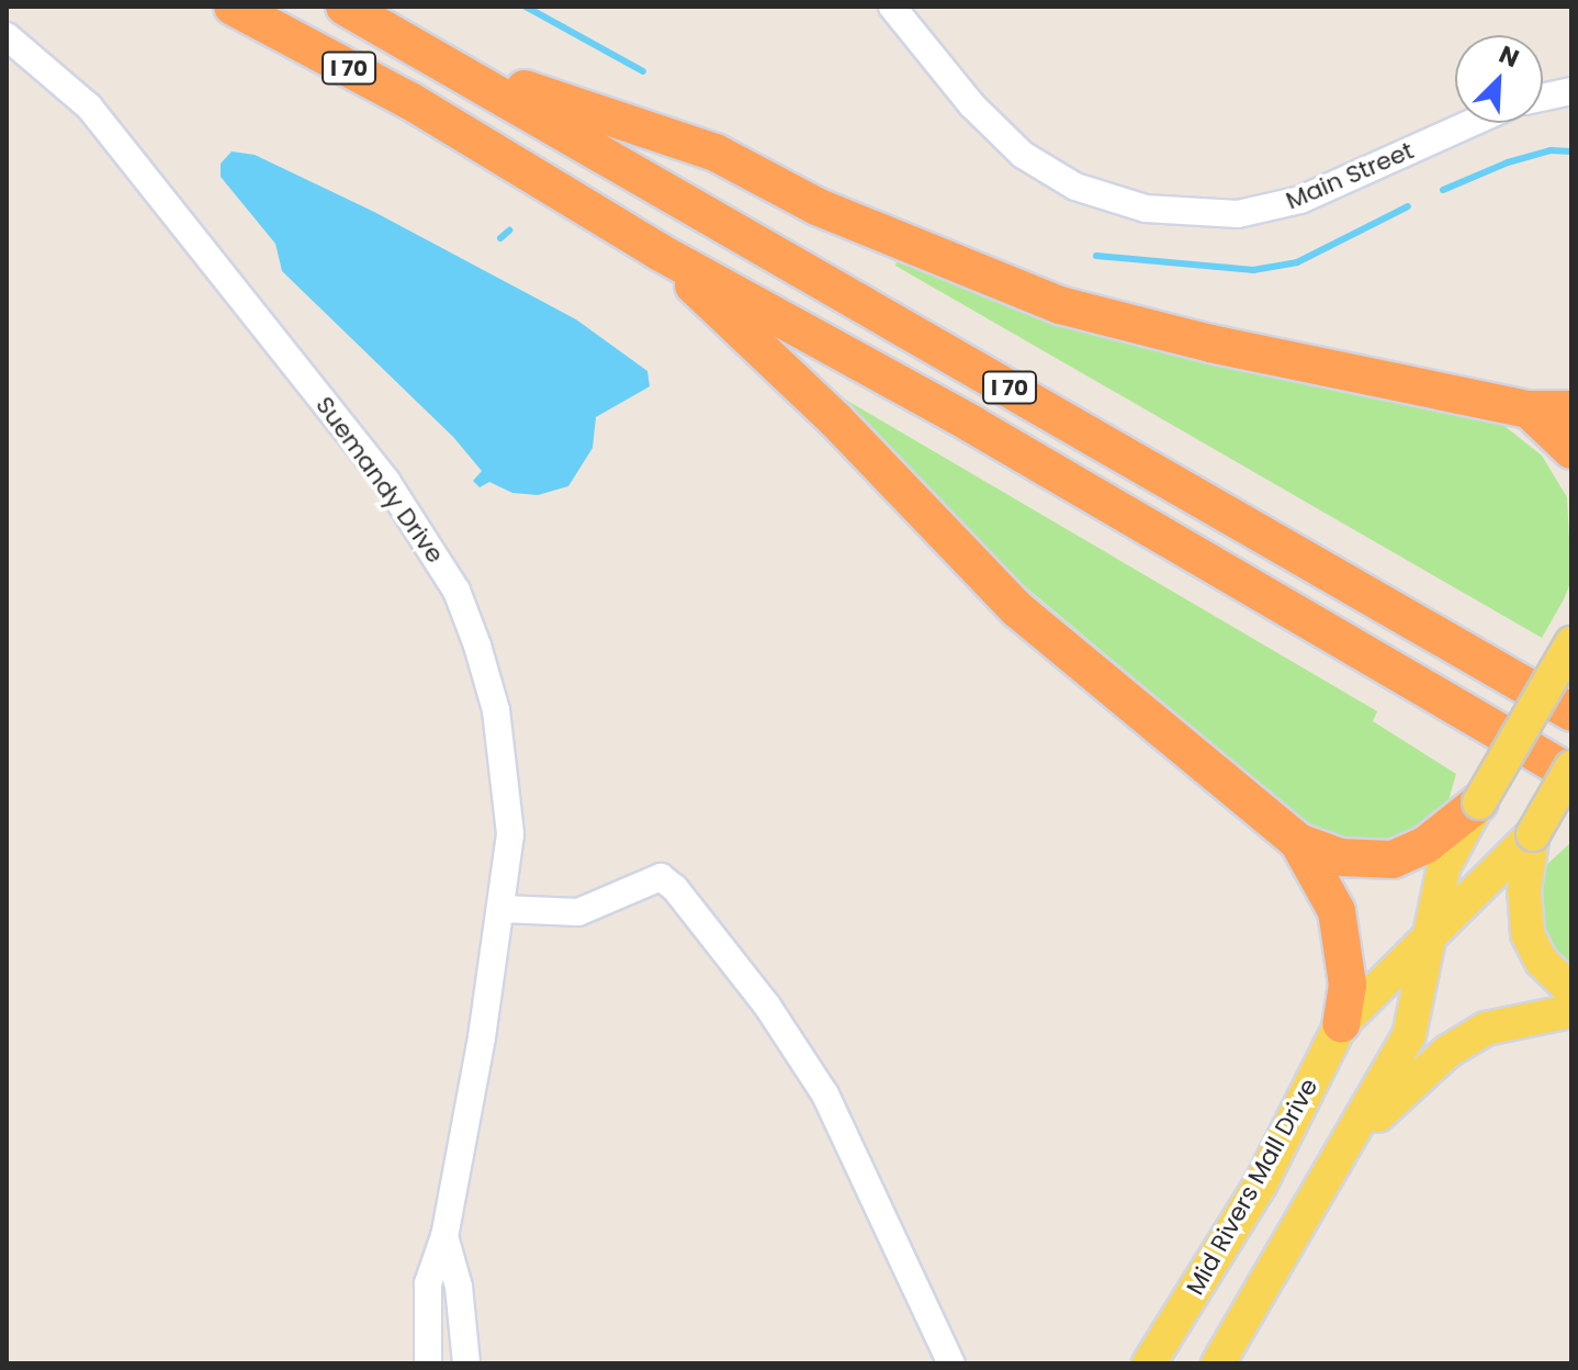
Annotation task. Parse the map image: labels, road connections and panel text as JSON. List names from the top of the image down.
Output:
{
  "streets": {
    "highway": ["I 70"],
    "main road": ["Mid Rivers Mall Drive"],
    "street": ["Main Street", "Suemandy Drive"]
  },
  "crossings": [
    ["I 70", "Mid Rivers Mall Drive"]
  ],
  "north": "top right"
}
